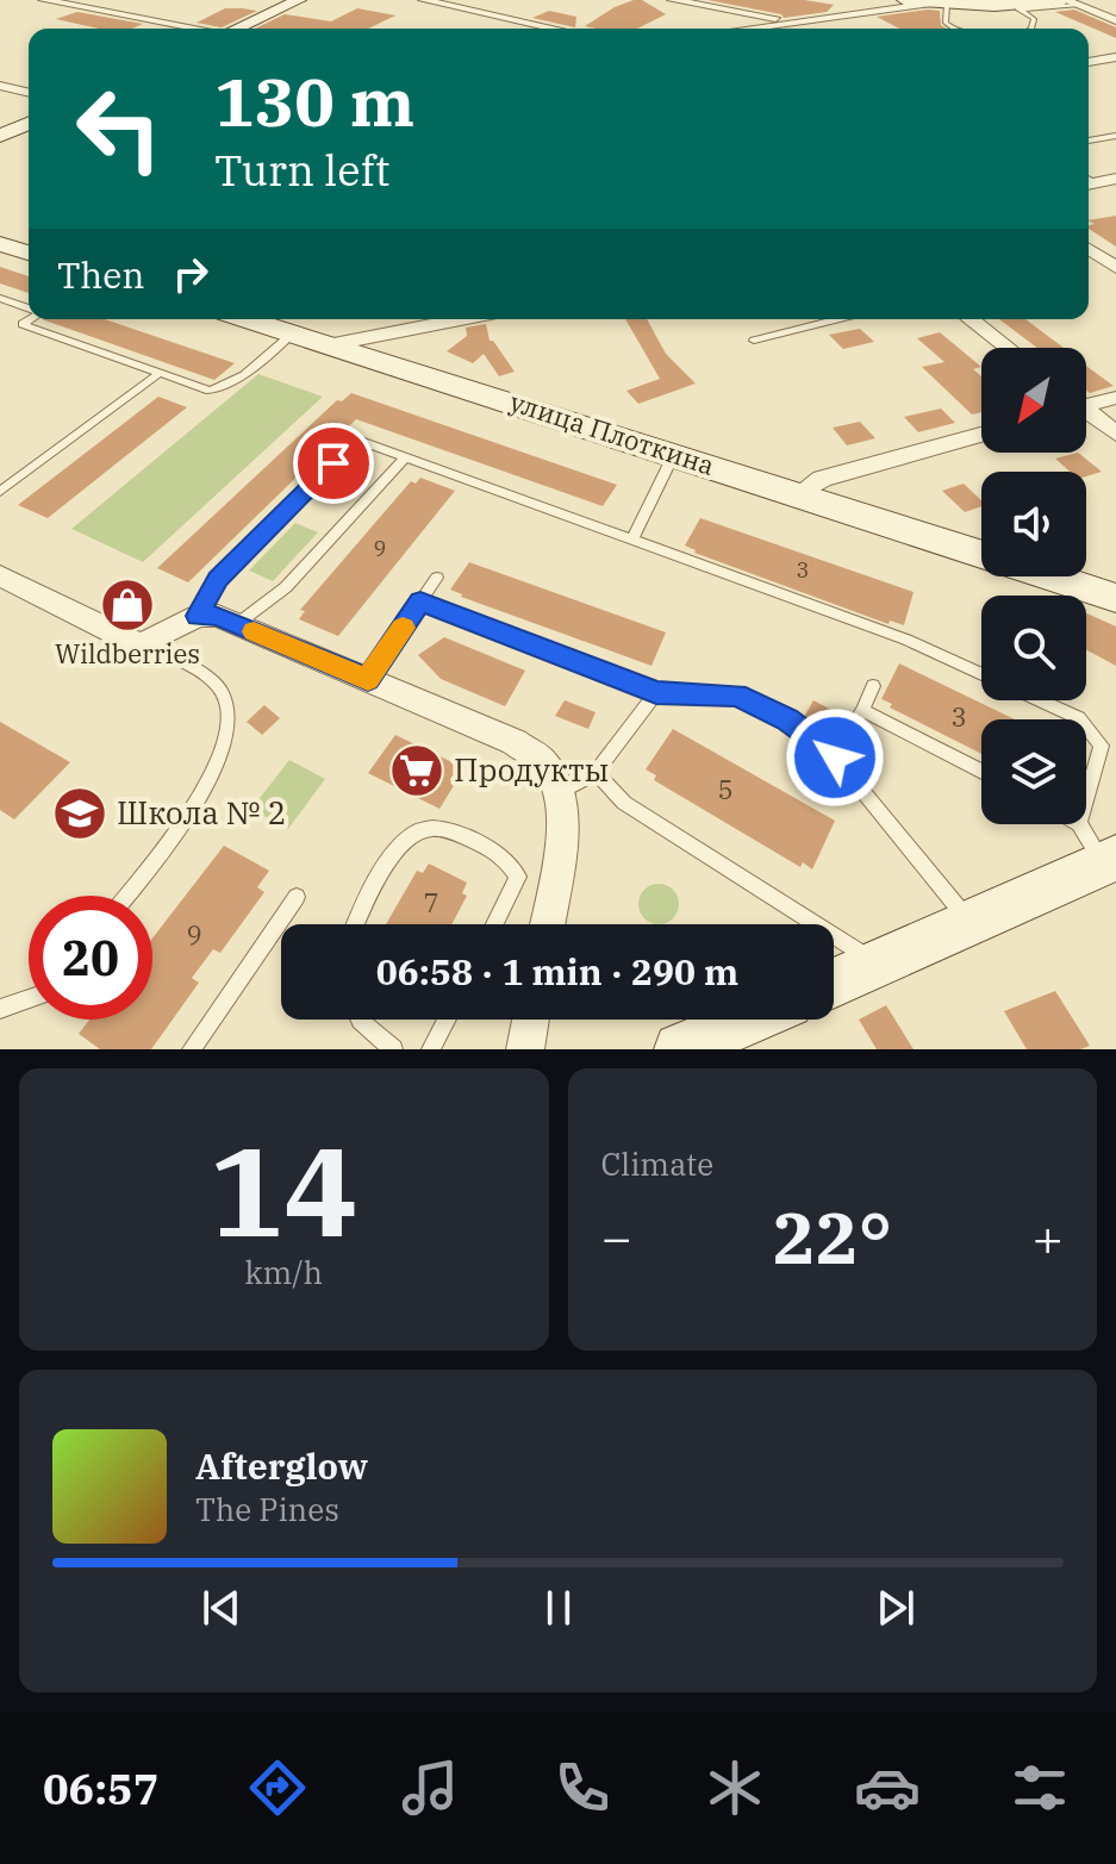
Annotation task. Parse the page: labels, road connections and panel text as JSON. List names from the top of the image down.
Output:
{
  "streets": {
    "street": ["улица Плоткина"]
  },
  "places": {
    "shop": ["Wildberries"],
    "supermarket": ["Продукты"],
    "school or university": ["Школа № 2"]
  },
  "house_numbers": [
    "9",
    "3",
    "3",
    "5",
    "7",
    "9"
  ],
  "north": "bottom left",
  "page": {
    "turn": ["130 m", "Turn left"],
    "then": "Then",
    "limit": "20",
    "trip": "06:58 · 1 min · 290 m",
    "tile": [
      ["14", "km/h"],
      "Climate"
    ],
    "heat": ["−", "22°", "+"],
    "song": ["Afterglow", "The Pines"],
    "tabs": "06:57"
  }
}
